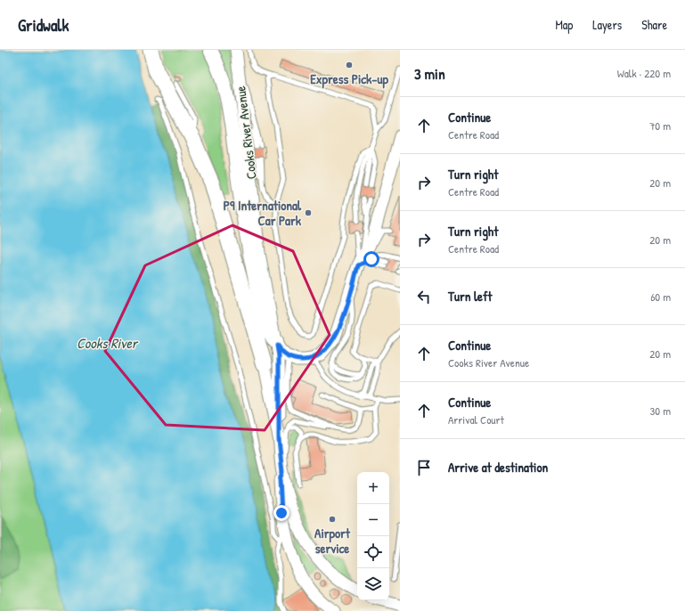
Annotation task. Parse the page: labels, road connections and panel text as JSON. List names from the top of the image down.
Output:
{
  "streets": {
    "street": ["Cooks River Avenue"]
  },
  "water": ["Cooks River"],
  "places": ["Express Pick-up", "P9 International Car Park", "Airport service"],
  "page": {
    "header": "Gridwalk",
    "nav": ["Map", "Layers", "Share"],
    "heading": ["3 min", "Walk · 220 m"],
    "list": [
      ["Continue", "Centre Road", "70 m"],
      ["Turn right", "Centre Road", "20 m"],
      ["Turn right", "Centre Road", "20 m"],
      ["Turn left", "60 m"],
      ["Continue", "Cooks River Avenue", "20 m"],
      ["Continue", "Arrival Court", "30 m"],
      "Arrive at destination"
    ],
    "map_buttons": ["+", "−"]
  }
}
